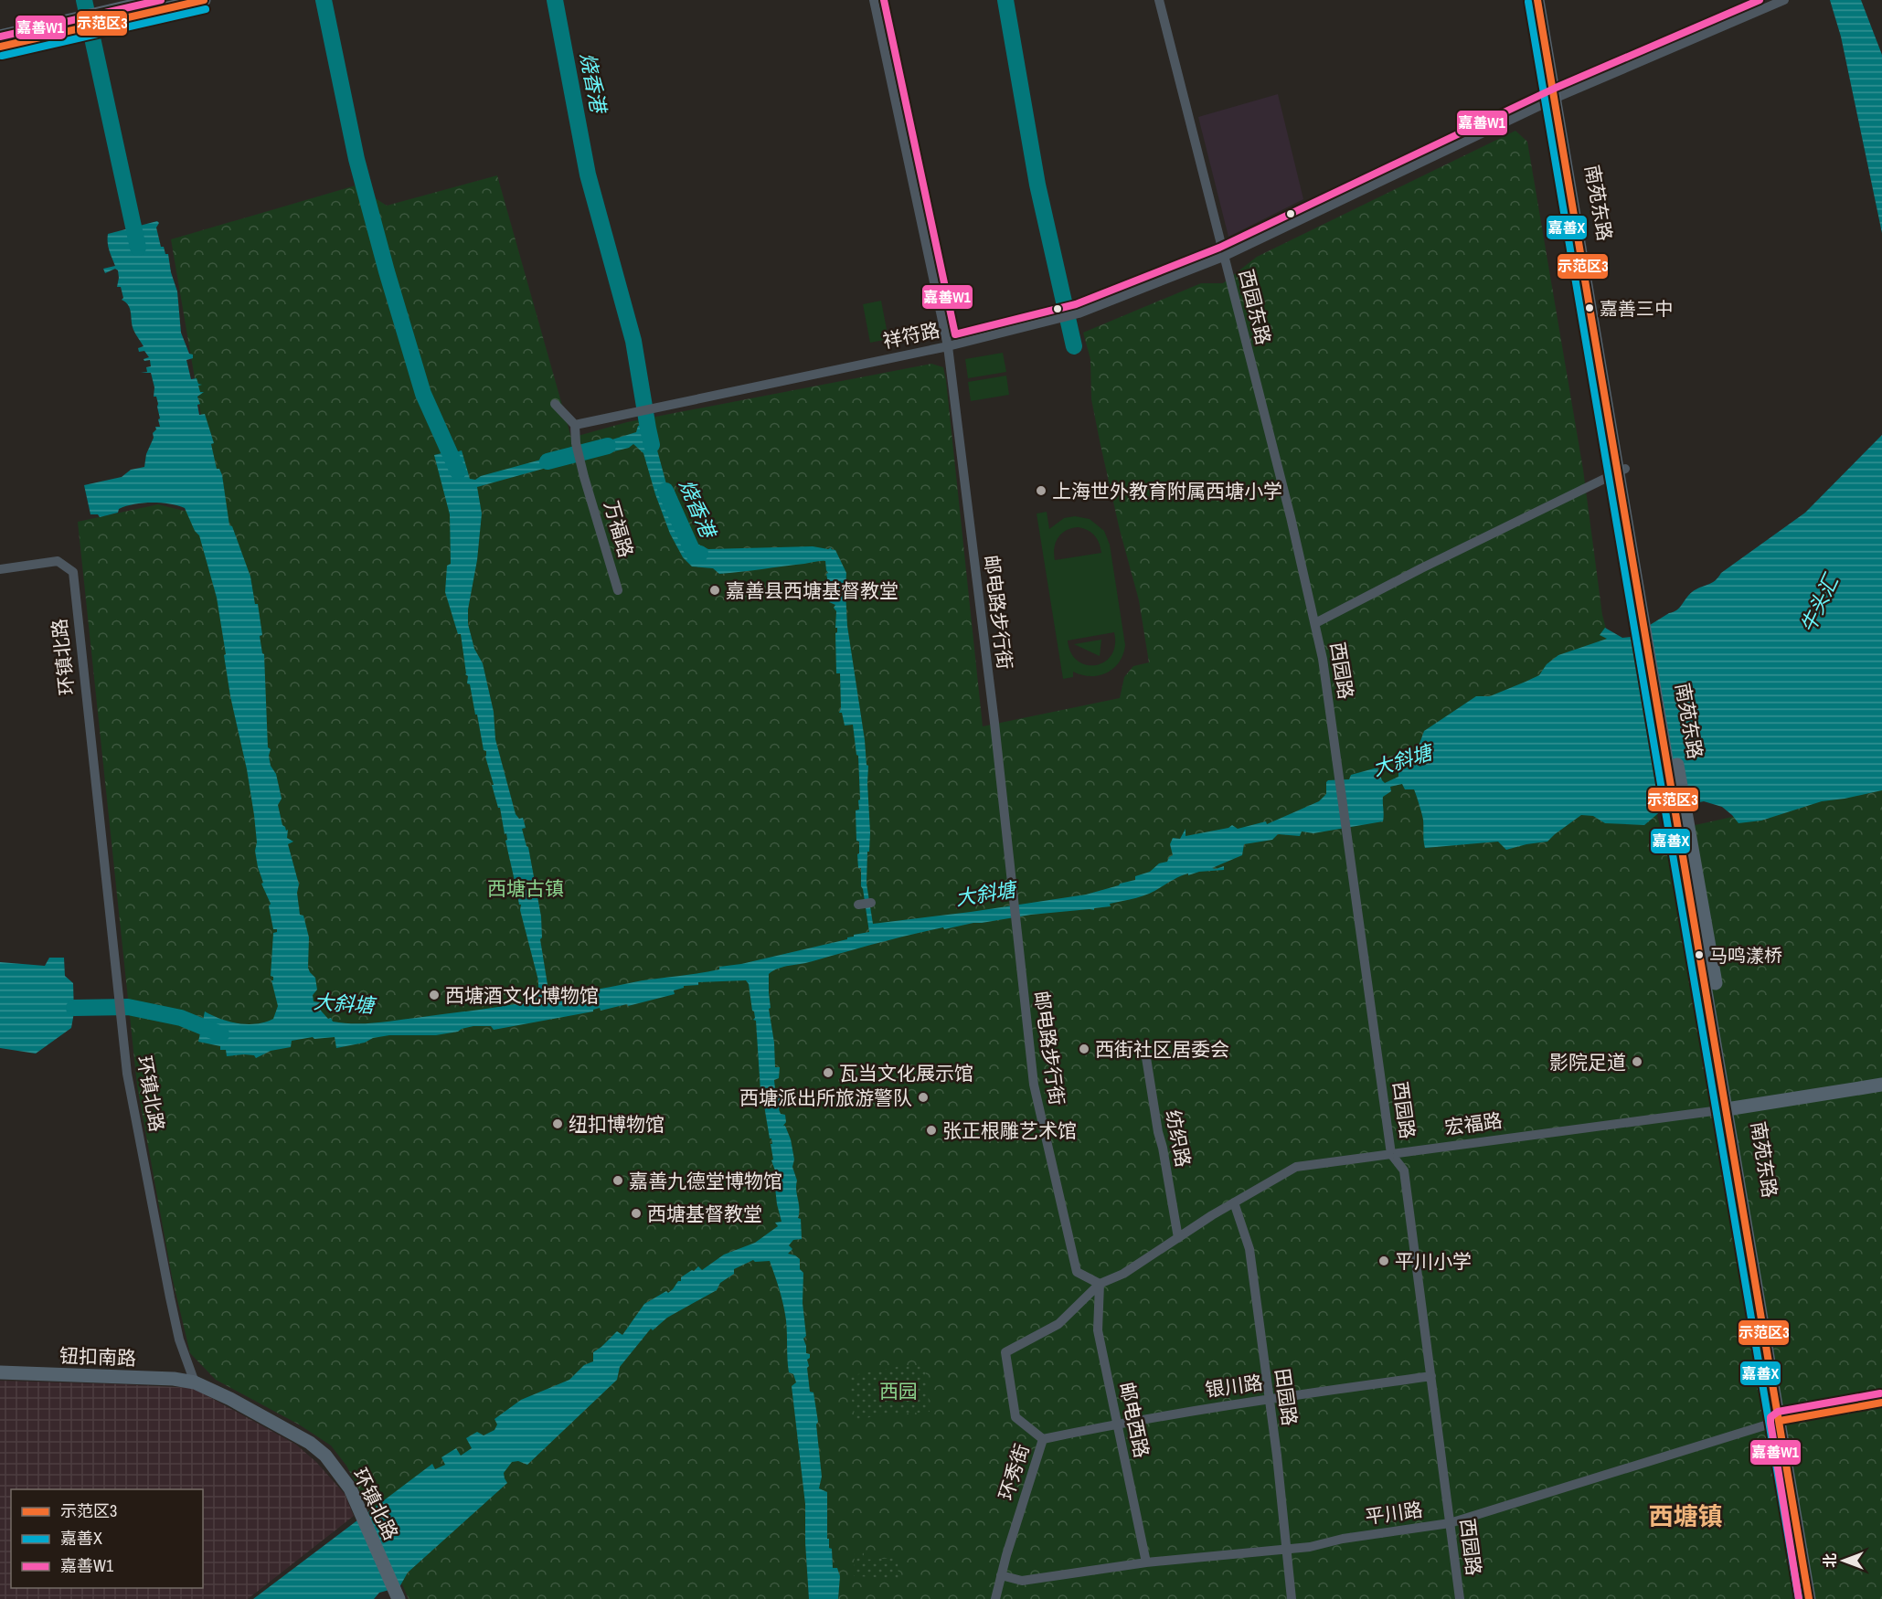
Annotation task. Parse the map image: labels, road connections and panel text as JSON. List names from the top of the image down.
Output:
{
  "streets": {
    "main road": [
      "南苑东路",
      "环镇北路",
      "宏福路",
      "钮扣南路"
    ],
    "street": [
      "西园东路",
      "祥符路",
      "万福路",
      "邮电路步行街",
      "西园路",
      "纺织路",
      "银川路",
      "田园路",
      "邮电西路",
      "环秀街",
      "平川路"
    ]
  },
  "crossings": [
    ["南苑东路", "祥符路"],
    ["南苑东路", "宏福路"],
    ["南苑东路", "平川路"],
    ["西园东路", "祥符路"],
    ["西园东路", "西园路"],
    ["祥符路", "万福路"],
    ["祥符路", "邮电路步行街"],
    ["邮电路步行街", "宏福路"],
    ["邮电路步行街", "邮电西路"],
    ["邮电路步行街", "环秀街"],
    ["环镇北路", "钮扣南路"],
    ["西园路", "宏福路"],
    ["西园路", "银川路"],
    ["西园路", "平川路"],
    ["宏福路", "纺织路"],
    ["宏福路", "田园路"],
    ["宏福路", "邮电西路"],
    ["宏福路", "环秀街"],
    ["银川路", "田园路"],
    ["银川路", "邮电西路"],
    ["银川路", "环秀街"],
    ["田园路", "平川路"],
    ["邮电西路", "环秀街"],
    ["邮电西路", "平川路"],
    ["环秀街", "平川路"]
  ],
  "districts": ["西塘镇"],
  "water": ["烧香港", "牛头汇", "大斜塘"],
  "parks": ["西塘古镇", "西园"],
  "places": [
    "嘉善三中",
    "上海世外教育附属西塘小学",
    "嘉善县西塘基督教堂",
    "马鸣漾桥",
    "西塘酒文化博物馆",
    "西街社区居委会",
    "影院足道",
    "瓦当文化展示馆",
    "西塘派出所旅游警队",
    "纽扣博物馆",
    "张正根雕艺术馆",
    "嘉善九德堂博物馆",
    "西塘基督教堂",
    "平川小学"
  ],
  "lines": ["transit line 示范区3", "transit line 嘉善W1", "transit line 嘉善X"],
  "legend": ["示范区3", "嘉善X", "嘉善W1"],
  "north": "left"
}
